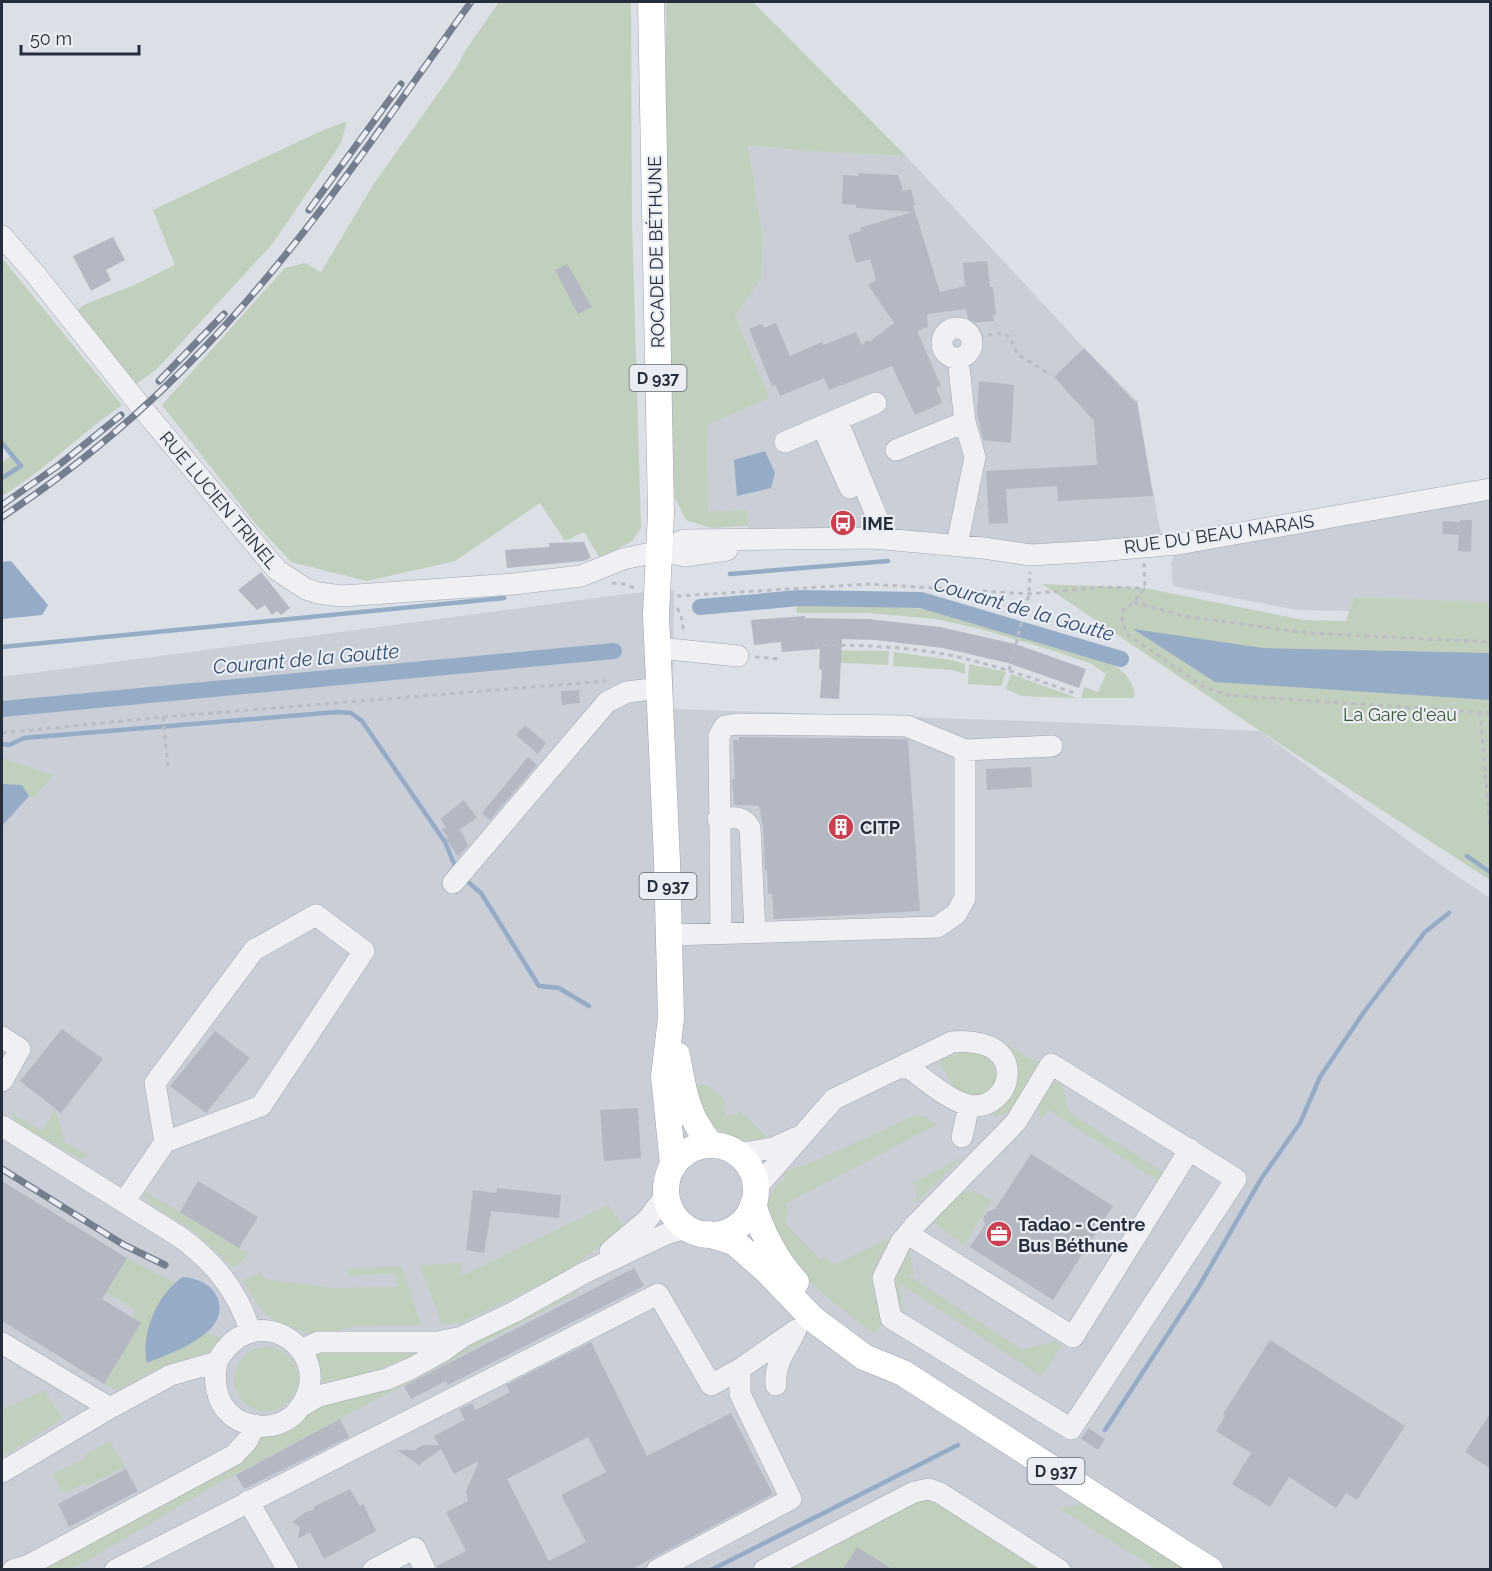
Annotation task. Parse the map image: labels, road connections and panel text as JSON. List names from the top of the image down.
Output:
{
  "streets": {
    "main road": ["ROCADE DE BÉTHUNE", "D 937"],
    "street": ["RUE LUCIEN TRINEL", "RUE DU BEAU MARAIS"]
  },
  "crossings": [
    ["ROCADE DE BÉTHUNE", "D 937"],
    ["ROCADE DE BÉTHUNE", "RUE LUCIEN TRINEL"],
    ["ROCADE DE BÉTHUNE", "RUE DU BEAU MARAIS"],
    ["RUE LUCIEN TRINEL", "RUE DU BEAU MARAIS"]
  ],
  "water": ["Courant de la Goutte"],
  "parks": ["La Gare d'eau"],
  "places": {
    "bus stop": ["IME"],
    "building": ["CITP"],
    "office": ["Tadao - Centre Bus Béthune"]
  },
  "scale_bar": "50 m"
}
